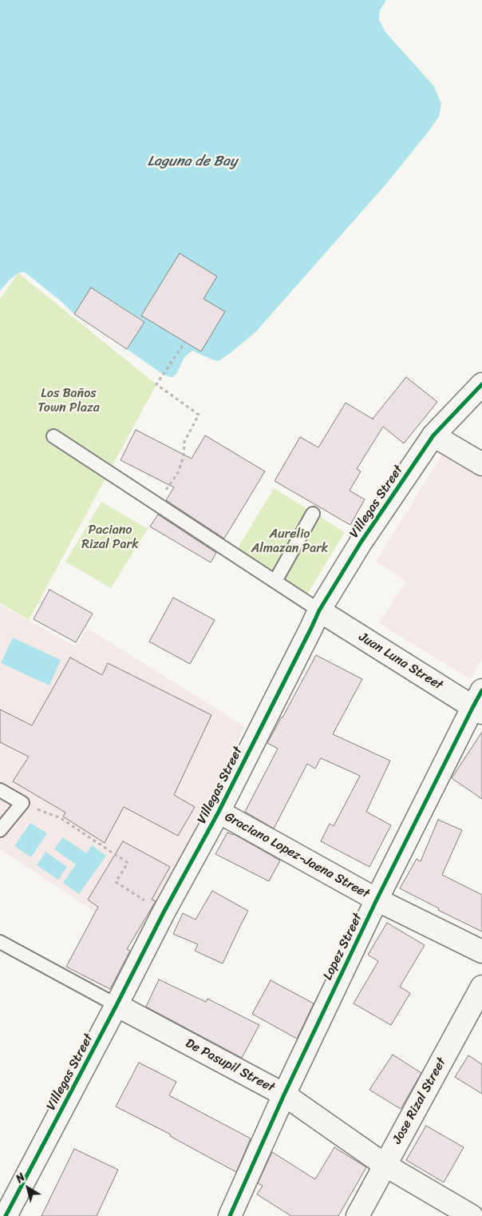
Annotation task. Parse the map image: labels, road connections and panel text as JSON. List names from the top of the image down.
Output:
{
  "streets": {
    "street": [
      "Villegas Street",
      "Juan Luna Street",
      "Graciano Lopez-Jaena Street",
      "Lopez Street",
      "De Pasupil Street",
      "Jose Rizal Street"
    ]
  },
  "crossings": [
    ["Villegas Street", "Juan Luna Street"],
    ["Villegas Street", "Graciano Lopez-Jaena Street"],
    ["Villegas Street", "De Pasupil Street"],
    ["Juan Luna Street", "Lopez Street"],
    ["Graciano Lopez-Jaena Street", "Lopez Street"],
    ["Lopez Street", "De Pasupil Street"],
    ["De Pasupil Street", "Jose Rizal Street"]
  ],
  "water": ["Laguna de Bay"],
  "parks": ["Los Baños Town Plaza", "Paciano Rizal Park", "Aurelio Almazan Park"],
  "north": "top left"
}
